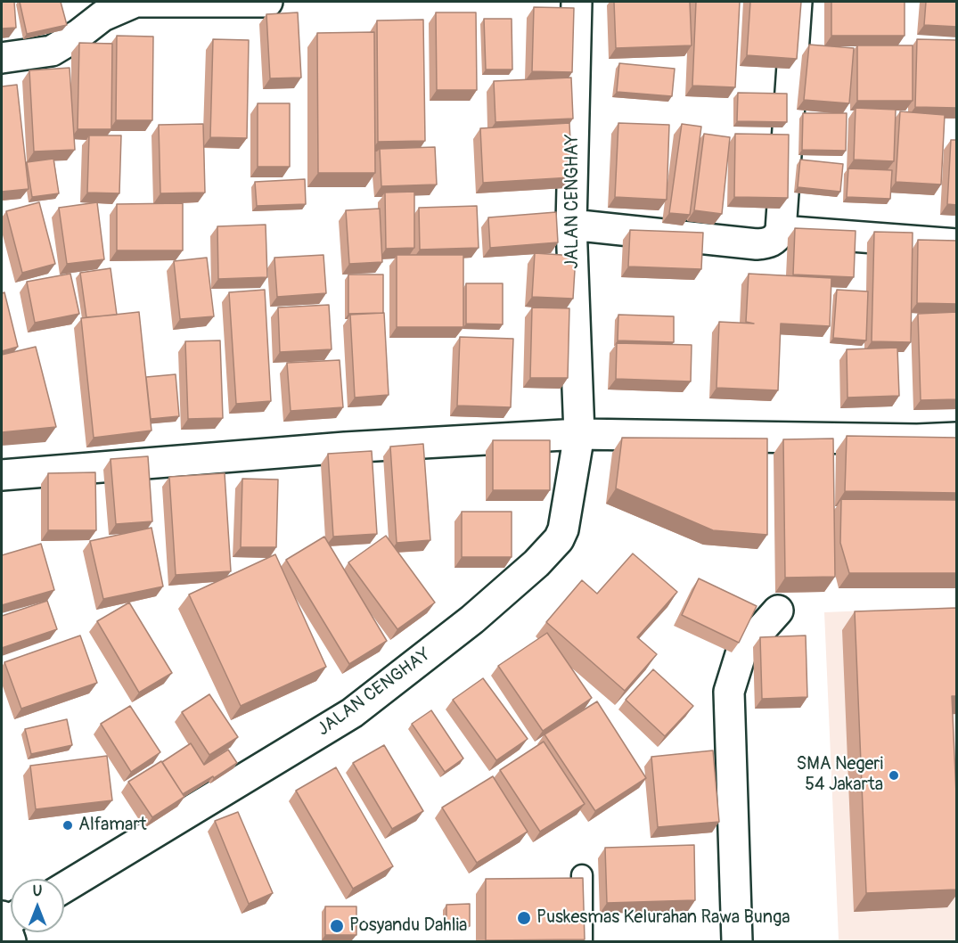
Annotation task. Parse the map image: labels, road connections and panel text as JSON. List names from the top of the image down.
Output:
{
  "streets": {
    "street": ["JALAN CENGHAY"]
  },
  "places": [
    "SMA Negeri 54 Jakarta",
    "Alfamart",
    "Puskesmas Kelurahan Rawa Bunga",
    "Posyandu Dahlia"
  ],
  "north": "top"
}
